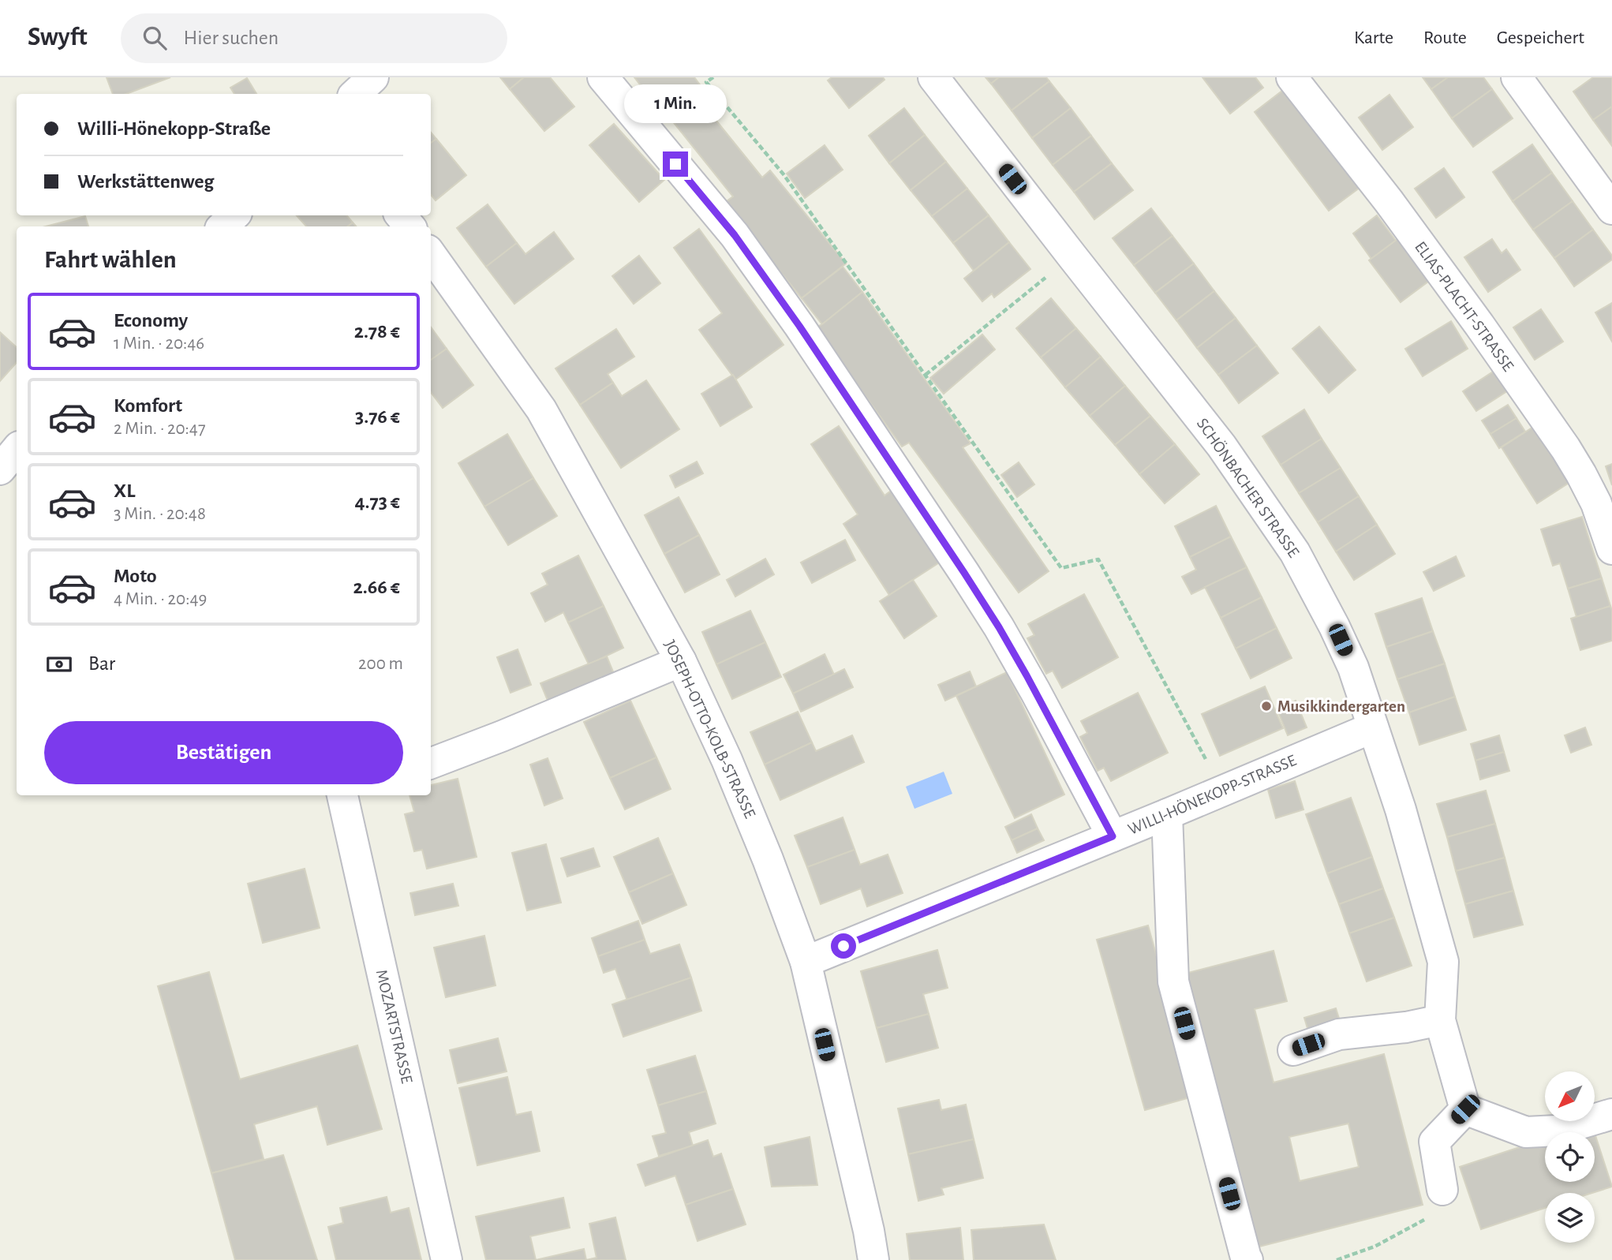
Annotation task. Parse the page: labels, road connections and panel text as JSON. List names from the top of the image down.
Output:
{
  "streets": {
    "street": [
      "ELIAS-PLACHT-STRASSE",
      "SCHÖNBACHER STRASSE",
      "JOSEPH-OTTO-KOLB-STRASSE",
      "WILLI-HÖNEKOPP-STRASSE",
      "MOZARTSTRASSE"
    ]
  },
  "crossings": [
    ["SCHÖNBACHER STRASSE", "WILLI-HÖNEKOPP-STRASSE"],
    ["JOSEPH-OTTO-KOLB-STRASSE", "WILLI-HÖNEKOPP-STRASSE"]
  ],
  "places": ["Musikkindergarten"],
  "north": "bottom left",
  "page": {
    "header": "Swyft",
    "search": "Hier suchen",
    "nav": ["Karte", "Route", "Gespeichert"],
    "bubble": "1 Min.",
    "banner": ["Willi-Hönekopp-Straße", "Werkstättenweg"],
    "heading": "Fahrt wählen",
    "list": [
      {
        "name": "Economy",
        "note": "1 Min. · 20:46",
        "value": "2.78 €"
      },
      {
        "name": "Komfort",
        "note": "2 Min. · 20:47",
        "value": "3.76 €"
      },
      {
        "name": "XL",
        "note": "3 Min. · 20:48",
        "value": "4.73 €"
      },
      {
        "name": "Moto",
        "note": "4 Min. · 20:49",
        "value": "2.66 €"
      }
    ],
    "pay": ["Bar", "200 m"],
    "buttons": "Bestätigen"
  }
}
